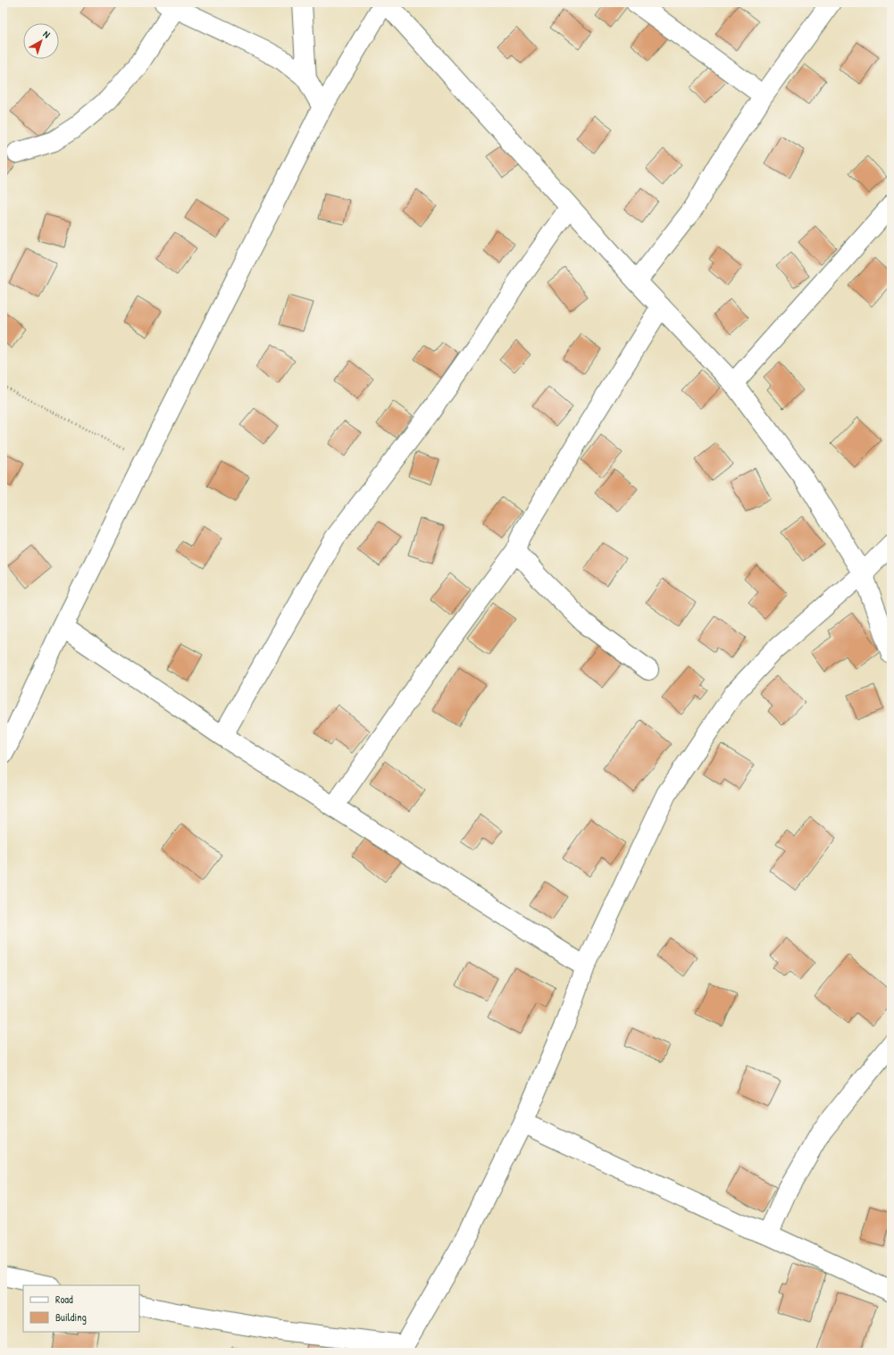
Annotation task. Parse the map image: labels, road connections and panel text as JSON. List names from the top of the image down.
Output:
{
  "legend": ["Road", "Building"],
  "north": "top right"
}
